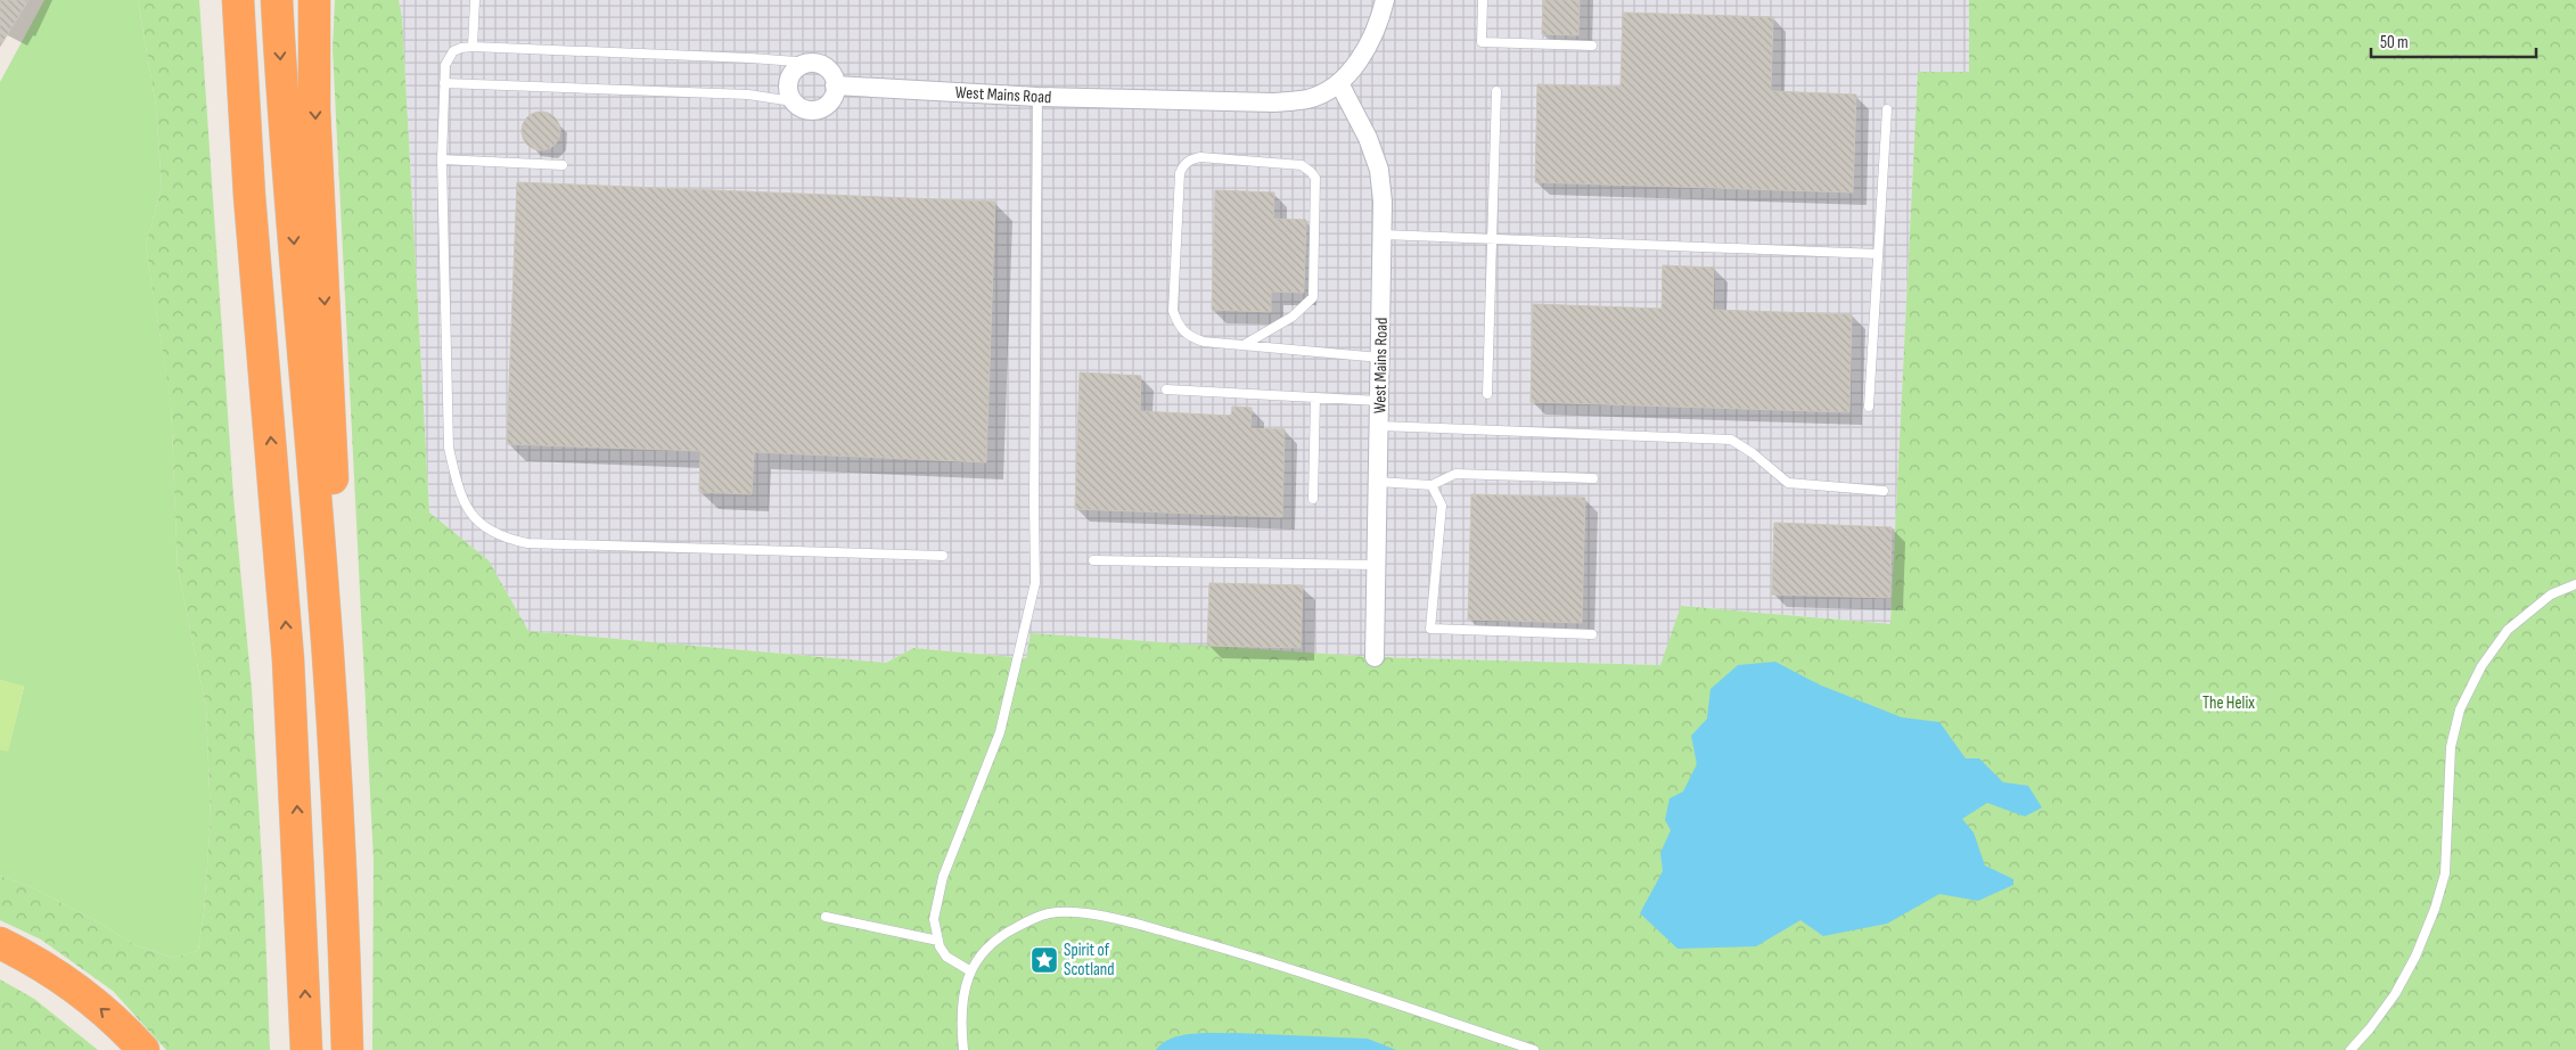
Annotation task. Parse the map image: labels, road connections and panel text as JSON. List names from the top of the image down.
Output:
{
  "streets": {
    "street": ["West Mains Road"]
  },
  "parks": ["The Helix"],
  "places": {
    "place": ["Spirit of Scotland"]
  },
  "scale_bar": "50 m"
}
